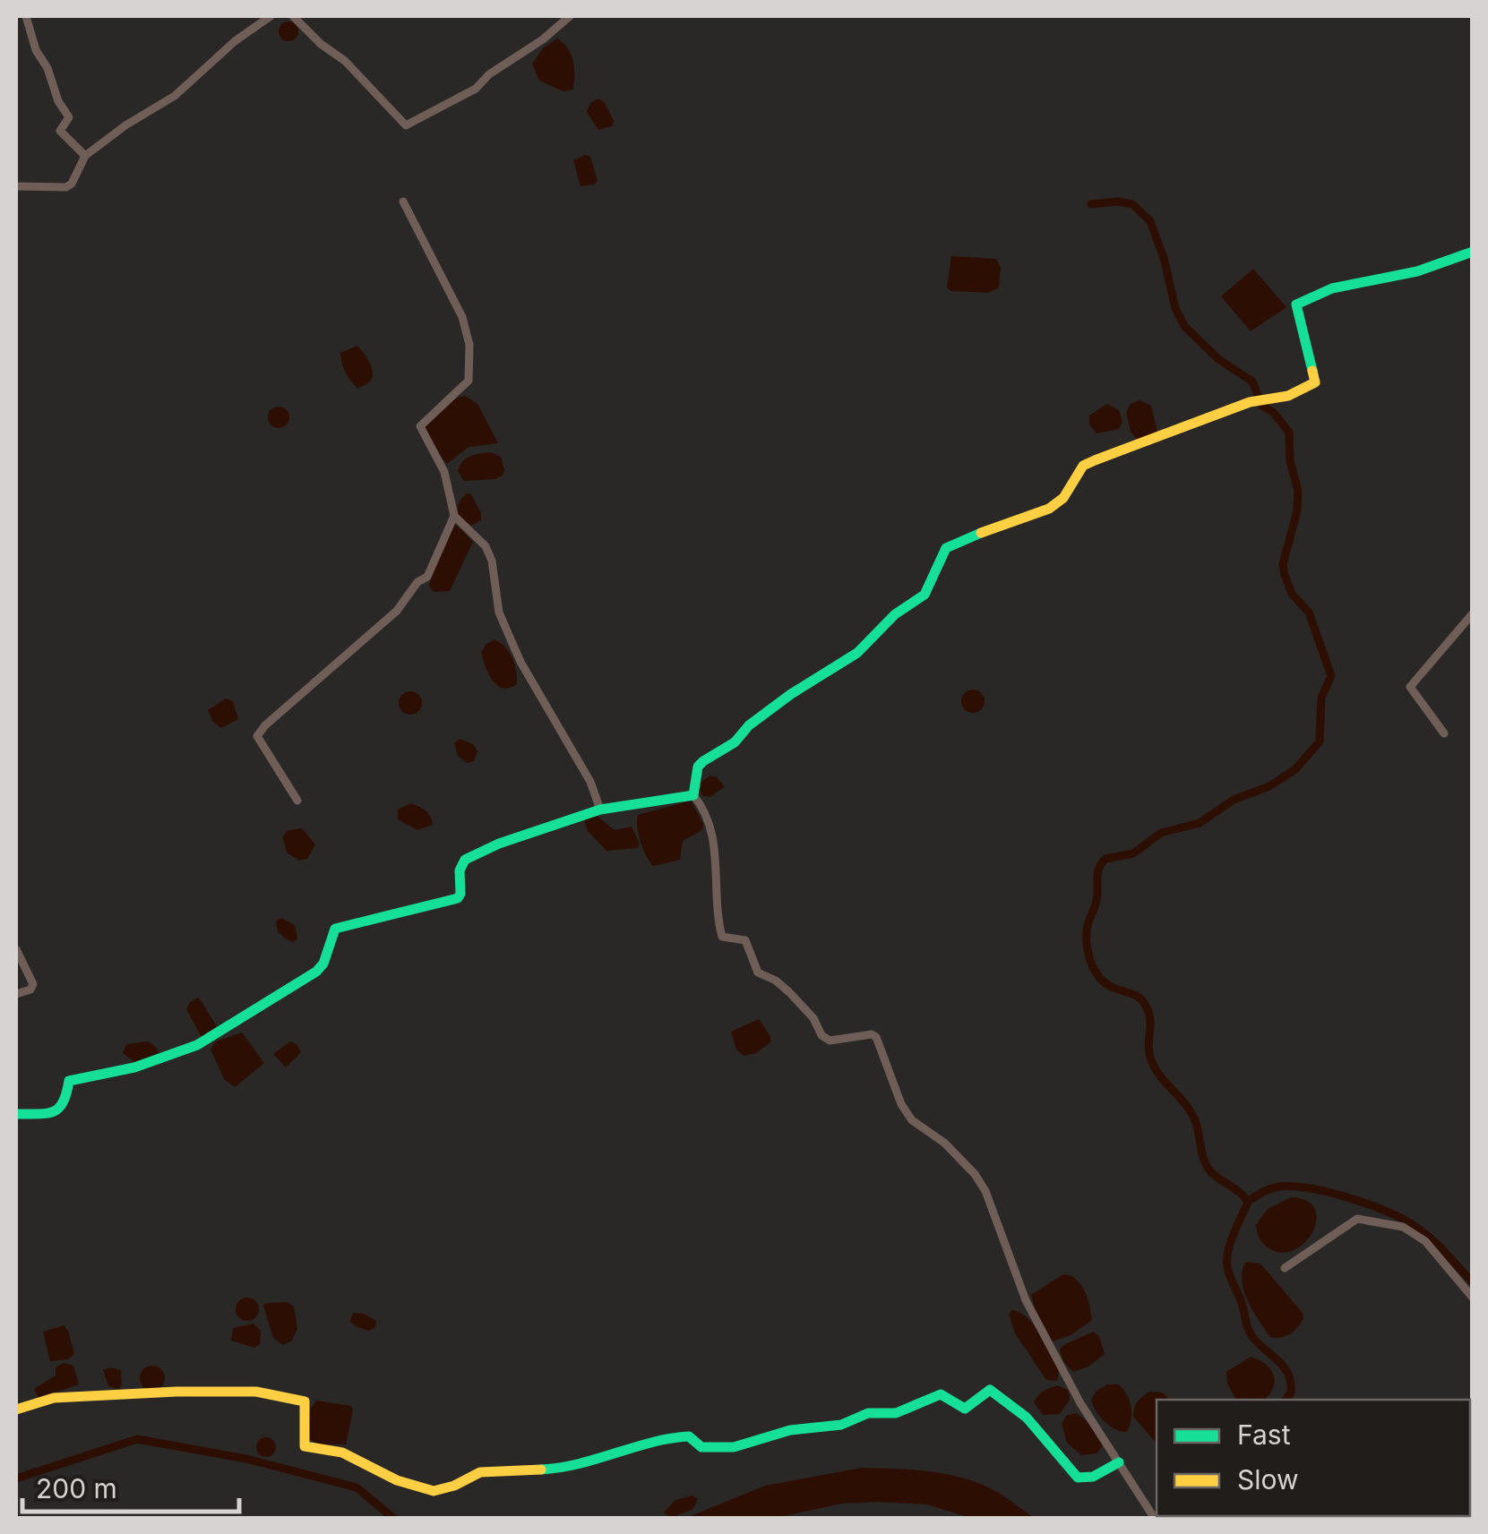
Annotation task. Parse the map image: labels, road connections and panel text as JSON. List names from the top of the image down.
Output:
{
  "legend": ["Fast", "Slow"],
  "scale_bar": "200 m"
}
